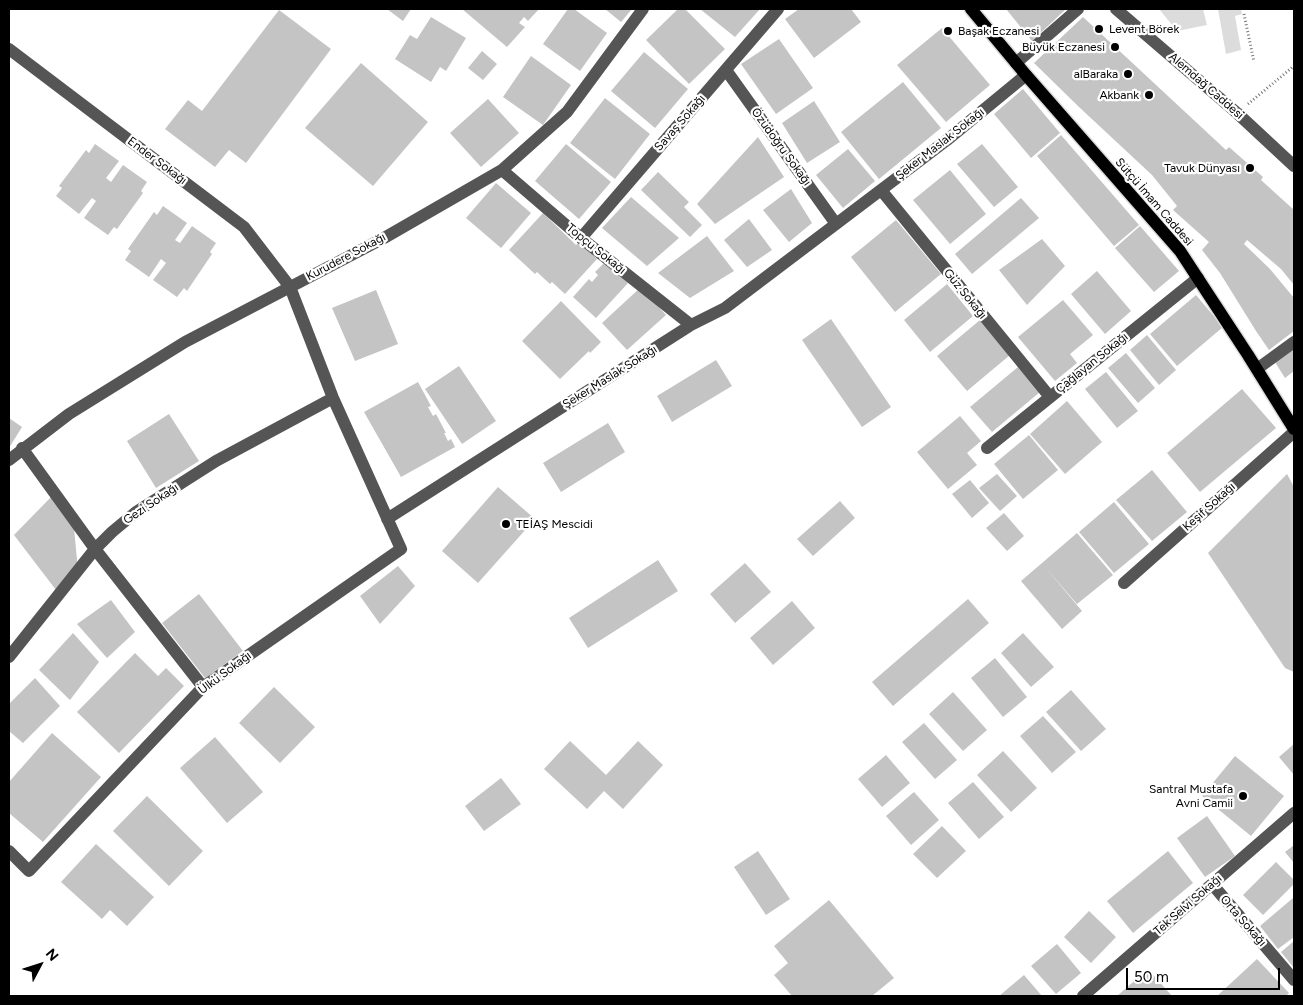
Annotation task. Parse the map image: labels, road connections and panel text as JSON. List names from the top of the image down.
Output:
{
  "streets": {
    "main road": ["Sütçü İmam Caddesi"],
    "street": [
      "Alemdağ Caddesi",
      "Savaş Sokağı",
      "Şeker Maslak Sokağı",
      "Özüdoğru Sokağı",
      "Ender Sokağı",
      "Topçu Sokağı",
      "Kurudere Sokağı",
      "Güz Sokağı",
      "Çağlayan Sokağı",
      "Gezi Sokağı",
      "Keşif Sokağı",
      "Ülkü Sokağı",
      "Tek Selvi Sokağı",
      "Orta Sokağı"
    ]
  },
  "crossings": [
    ["Savaş Sokağı", "Özüdoğru Sokağı"],
    ["Savaş Sokağı", "Topçu Sokağı"],
    ["Şeker Maslak Sokağı", "Özüdoğru Sokağı"],
    ["Şeker Maslak Sokağı", "Sütçü İmam Caddesi"],
    ["Şeker Maslak Sokağı", "Topçu Sokağı"],
    ["Şeker Maslak Sokağı", "Güz Sokağı"],
    ["Şeker Maslak Sokağı", "Ülkü Sokağı"],
    ["Ender Sokağı", "Kurudere Sokağı"],
    ["Sütçü İmam Caddesi", "Çağlayan Sokağı"],
    ["Sütçü İmam Caddesi", "Keşif Sokağı"],
    ["Topçu Sokağı", "Kurudere Sokağı"],
    ["Güz Sokağı", "Çağlayan Sokağı"],
    ["Tek Selvi Sokağı", "Orta Sokağı"]
  ],
  "places": [
    "Levent Börek",
    "Başak Eczanesi",
    "Büyük Eczanesi",
    "alBaraka",
    "Akbank",
    "Tavuk Dünyası",
    "TEİAŞ Mescidi",
    "Santral Mustafa Avni Camii"
  ],
  "scale_bar": "50 m",
  "north": "top right"
}
